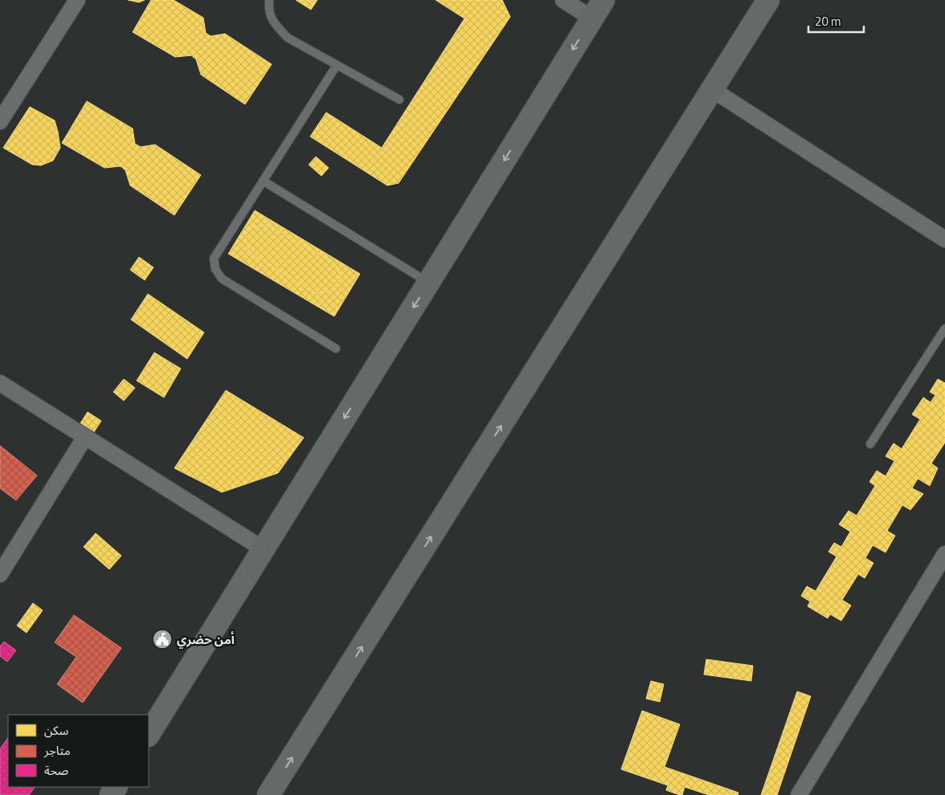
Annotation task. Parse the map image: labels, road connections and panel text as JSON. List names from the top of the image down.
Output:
{
  "places": {
    "public building": ["أمن حضري"]
  },
  "legend": ["سكن", "متاجر", "صحة"],
  "scale_bar": "20 m"
}
